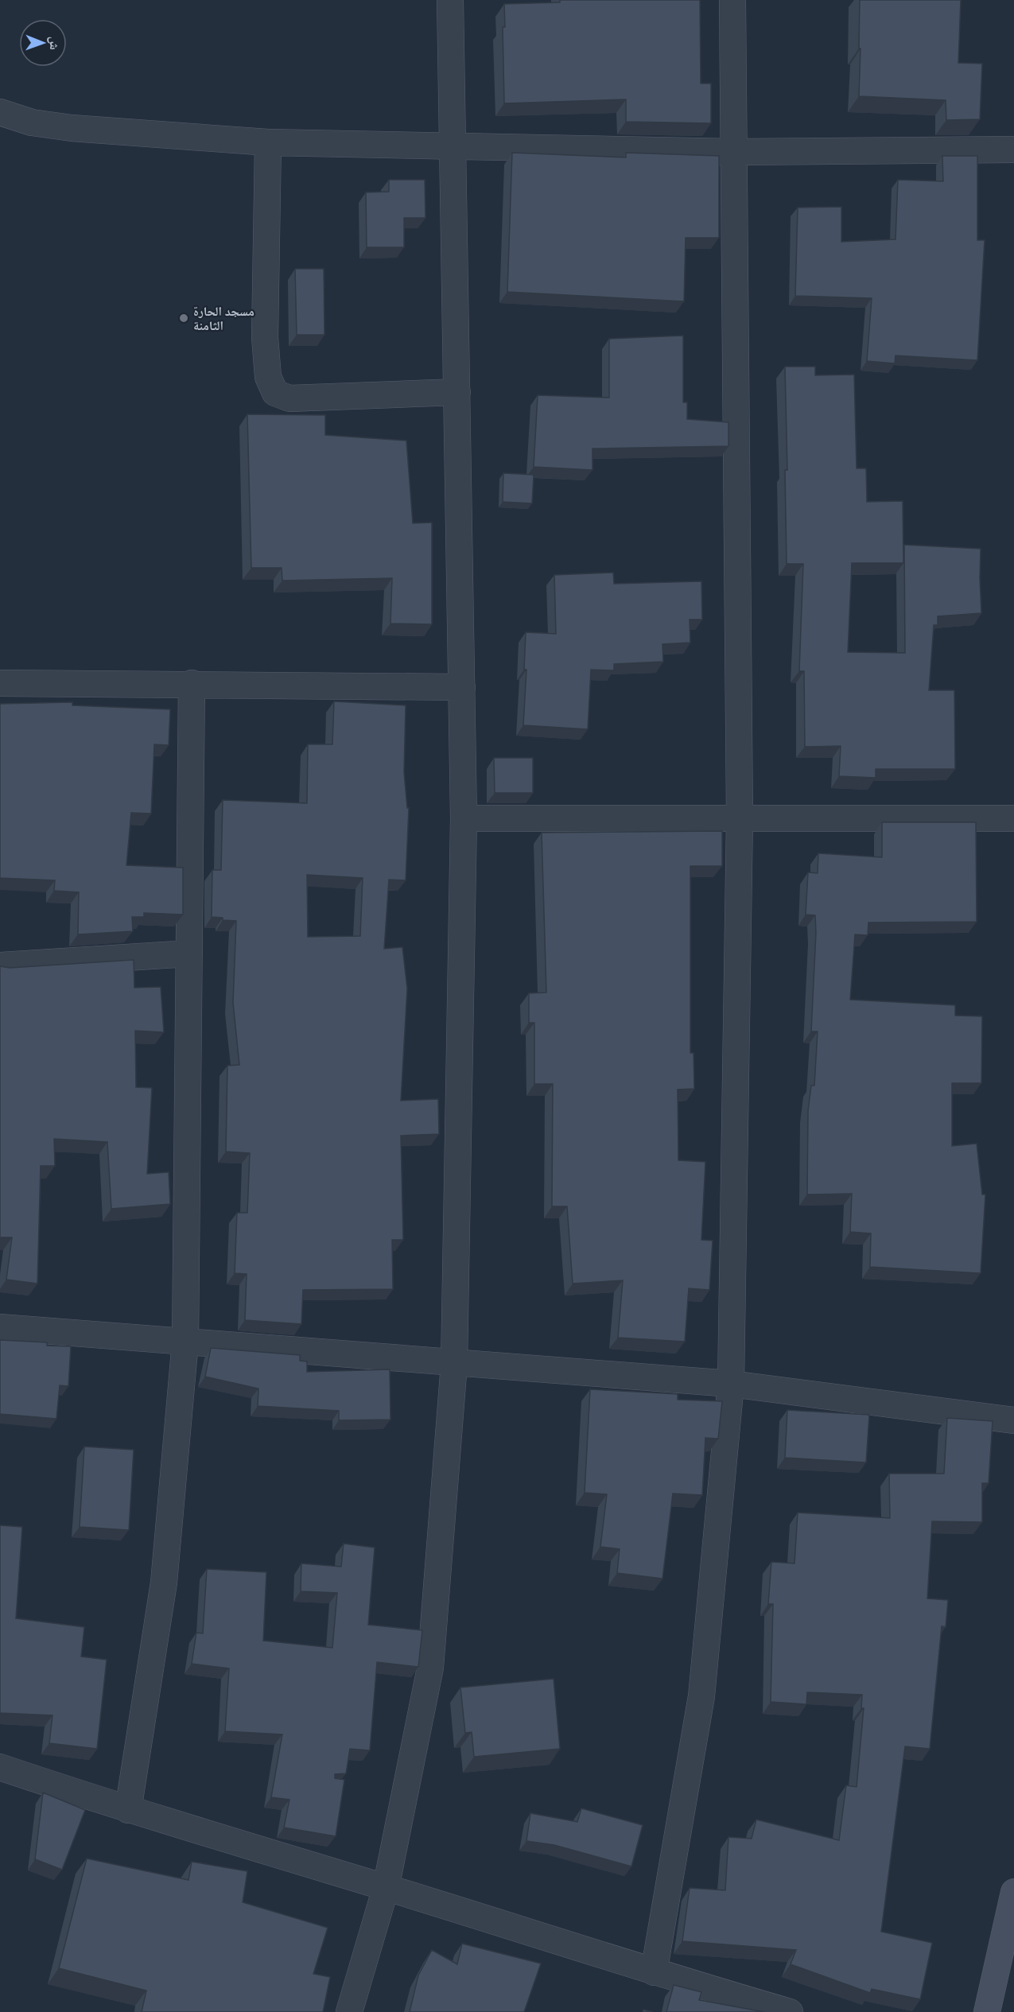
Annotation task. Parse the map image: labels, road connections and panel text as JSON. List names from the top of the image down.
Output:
{
  "places": ["مسجد الحارة الثامنة"],
  "north": "right"
}
